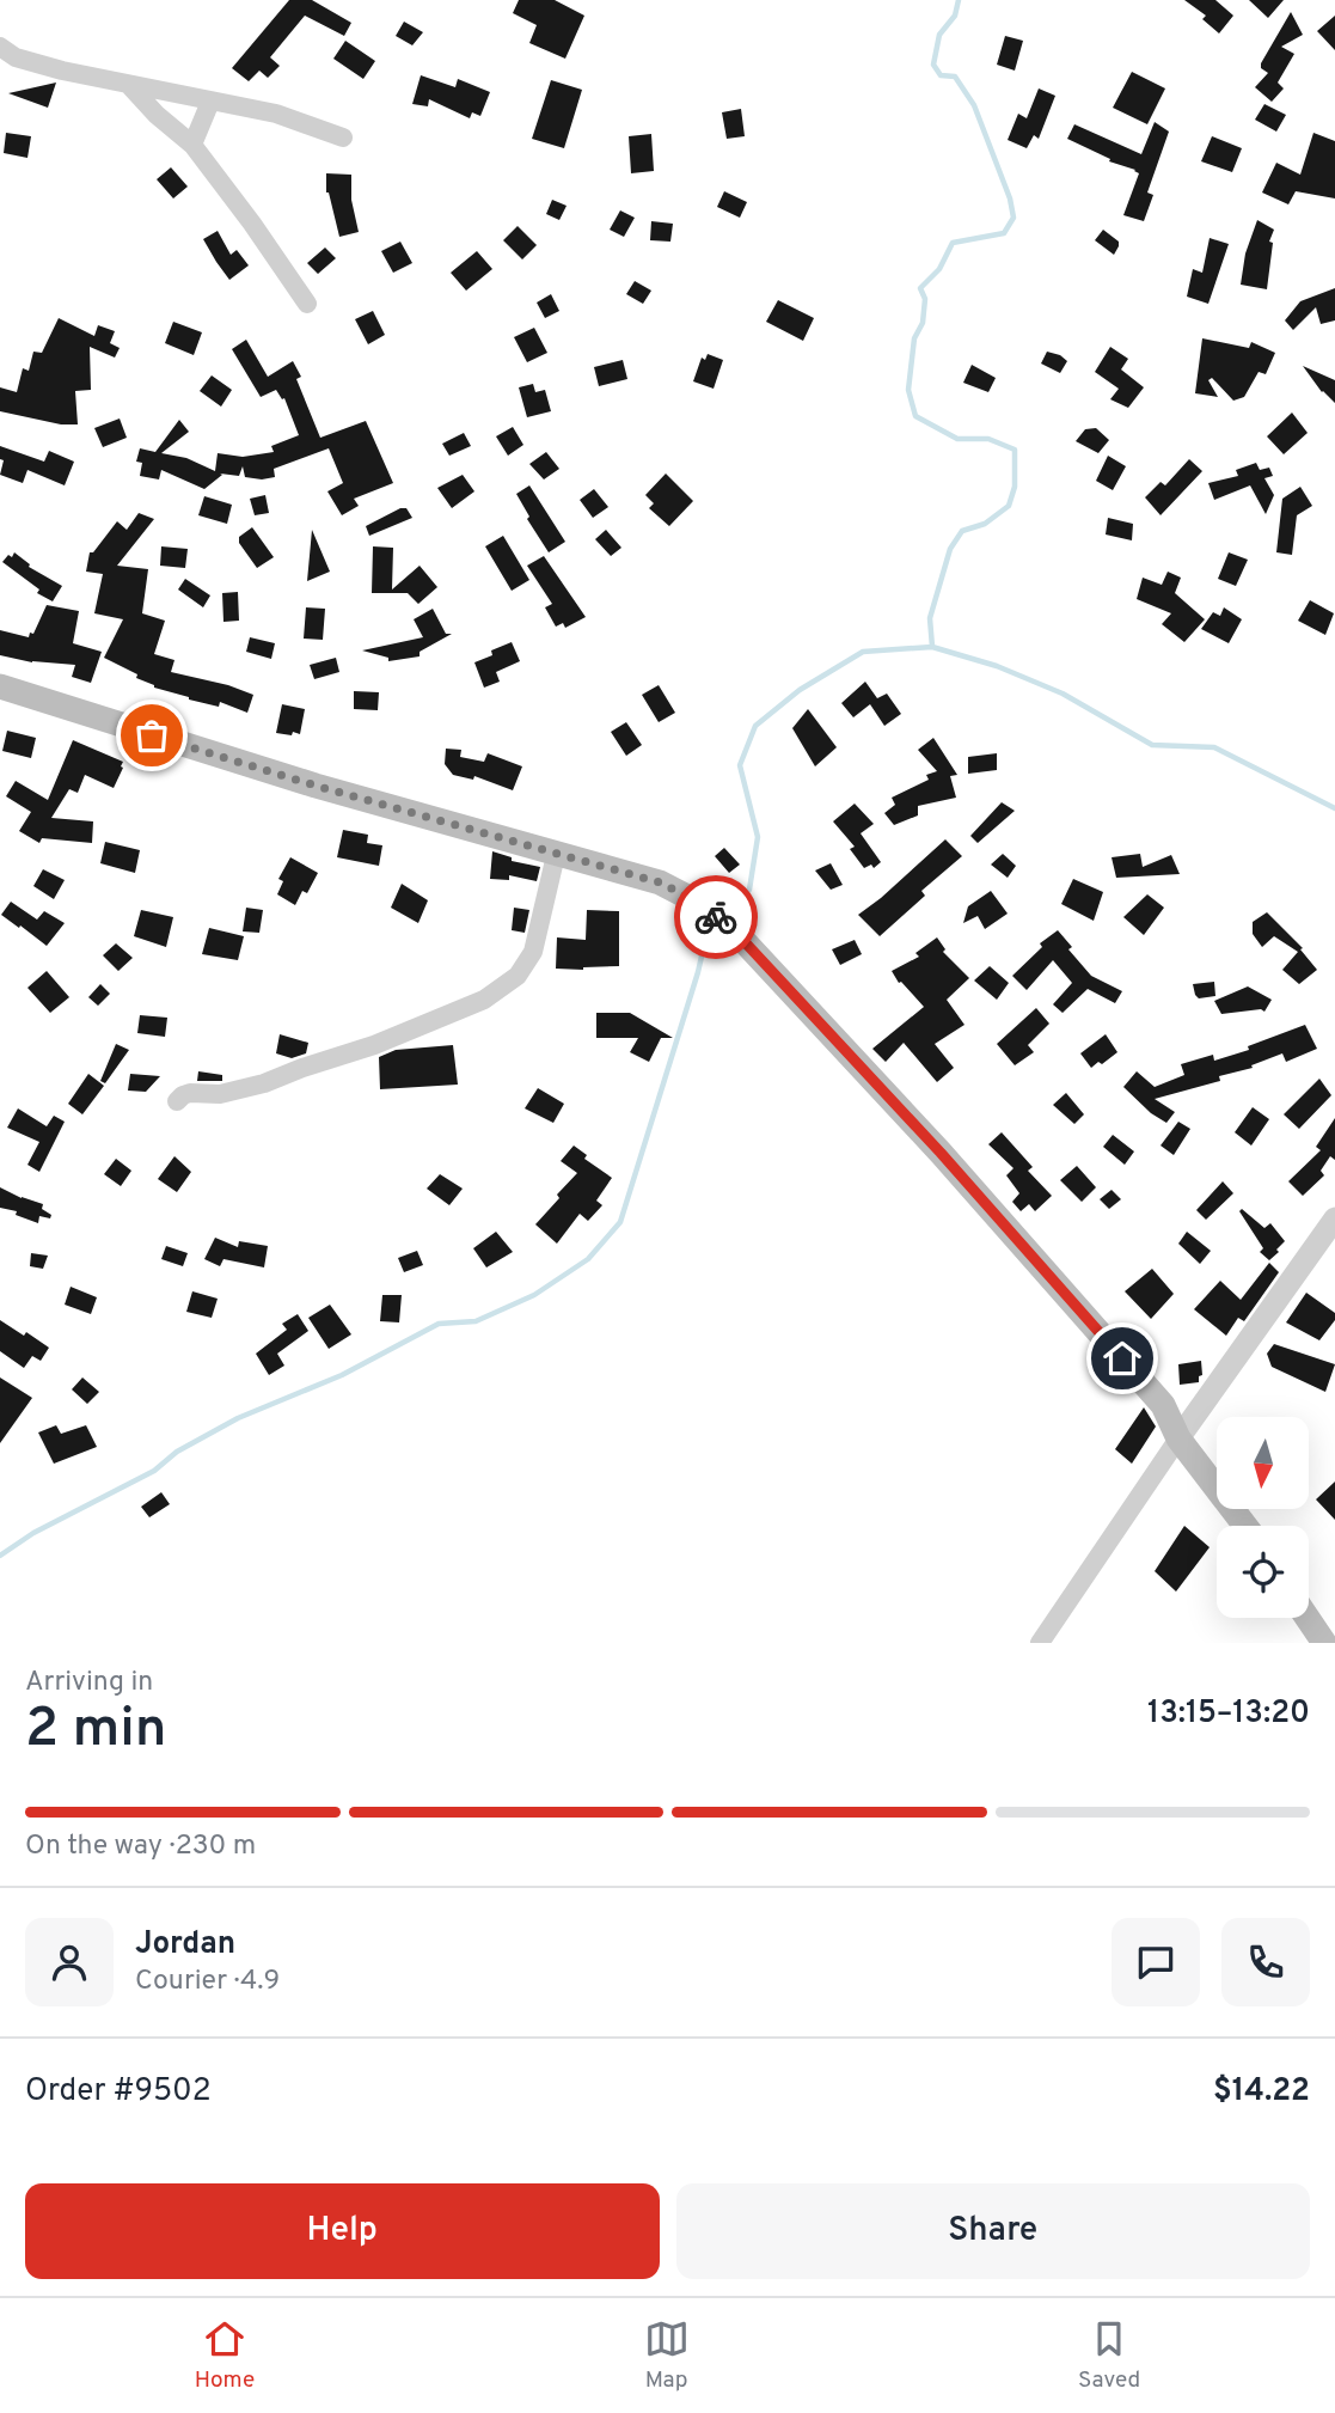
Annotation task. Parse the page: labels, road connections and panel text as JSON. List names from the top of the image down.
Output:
{
  "north": "bottom",
  "page": {
    "heading": ["2 min", "Arriving in", "13:15–13:20"],
    "panel": [
      "Jordan",
      "Courier · 4.9",
      "Order #9502",
      "$14.22"
    ],
    "bar": "On the way · 230 m",
    "buttons": ["Help", "Share"],
    "tabs": ["Home", "Map", "Saved"]
  }
}
